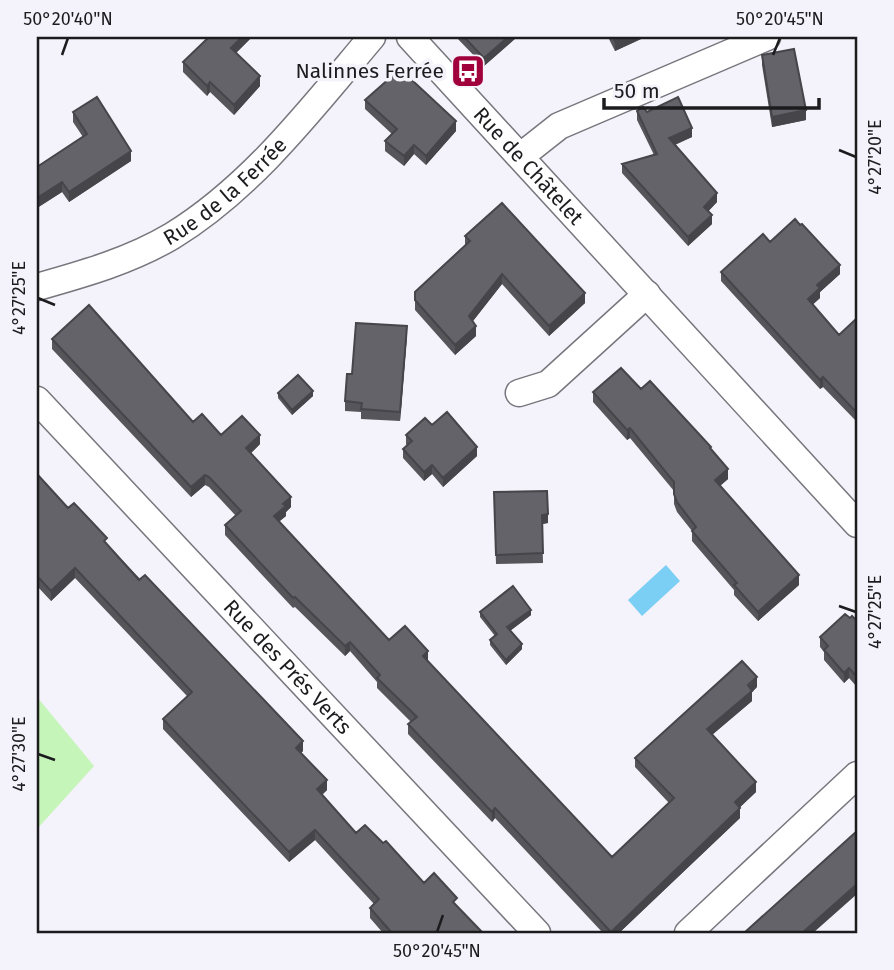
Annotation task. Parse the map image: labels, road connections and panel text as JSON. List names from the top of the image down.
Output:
{
  "streets": {
    "street": ["Rue de Châtelet", "Rue de la Ferrée", "Rue des Prés Verts"]
  },
  "places": {
    "bus stop": ["Nalinnes Ferrée"]
  },
  "scale_bar": "50 m",
  "coordinates": [
    "50°20'40\"N",
    "50°20'45\"N",
    "4°27'20\"E",
    "4°27'25\"E",
    "4°27'30\"E"
  ]
}
